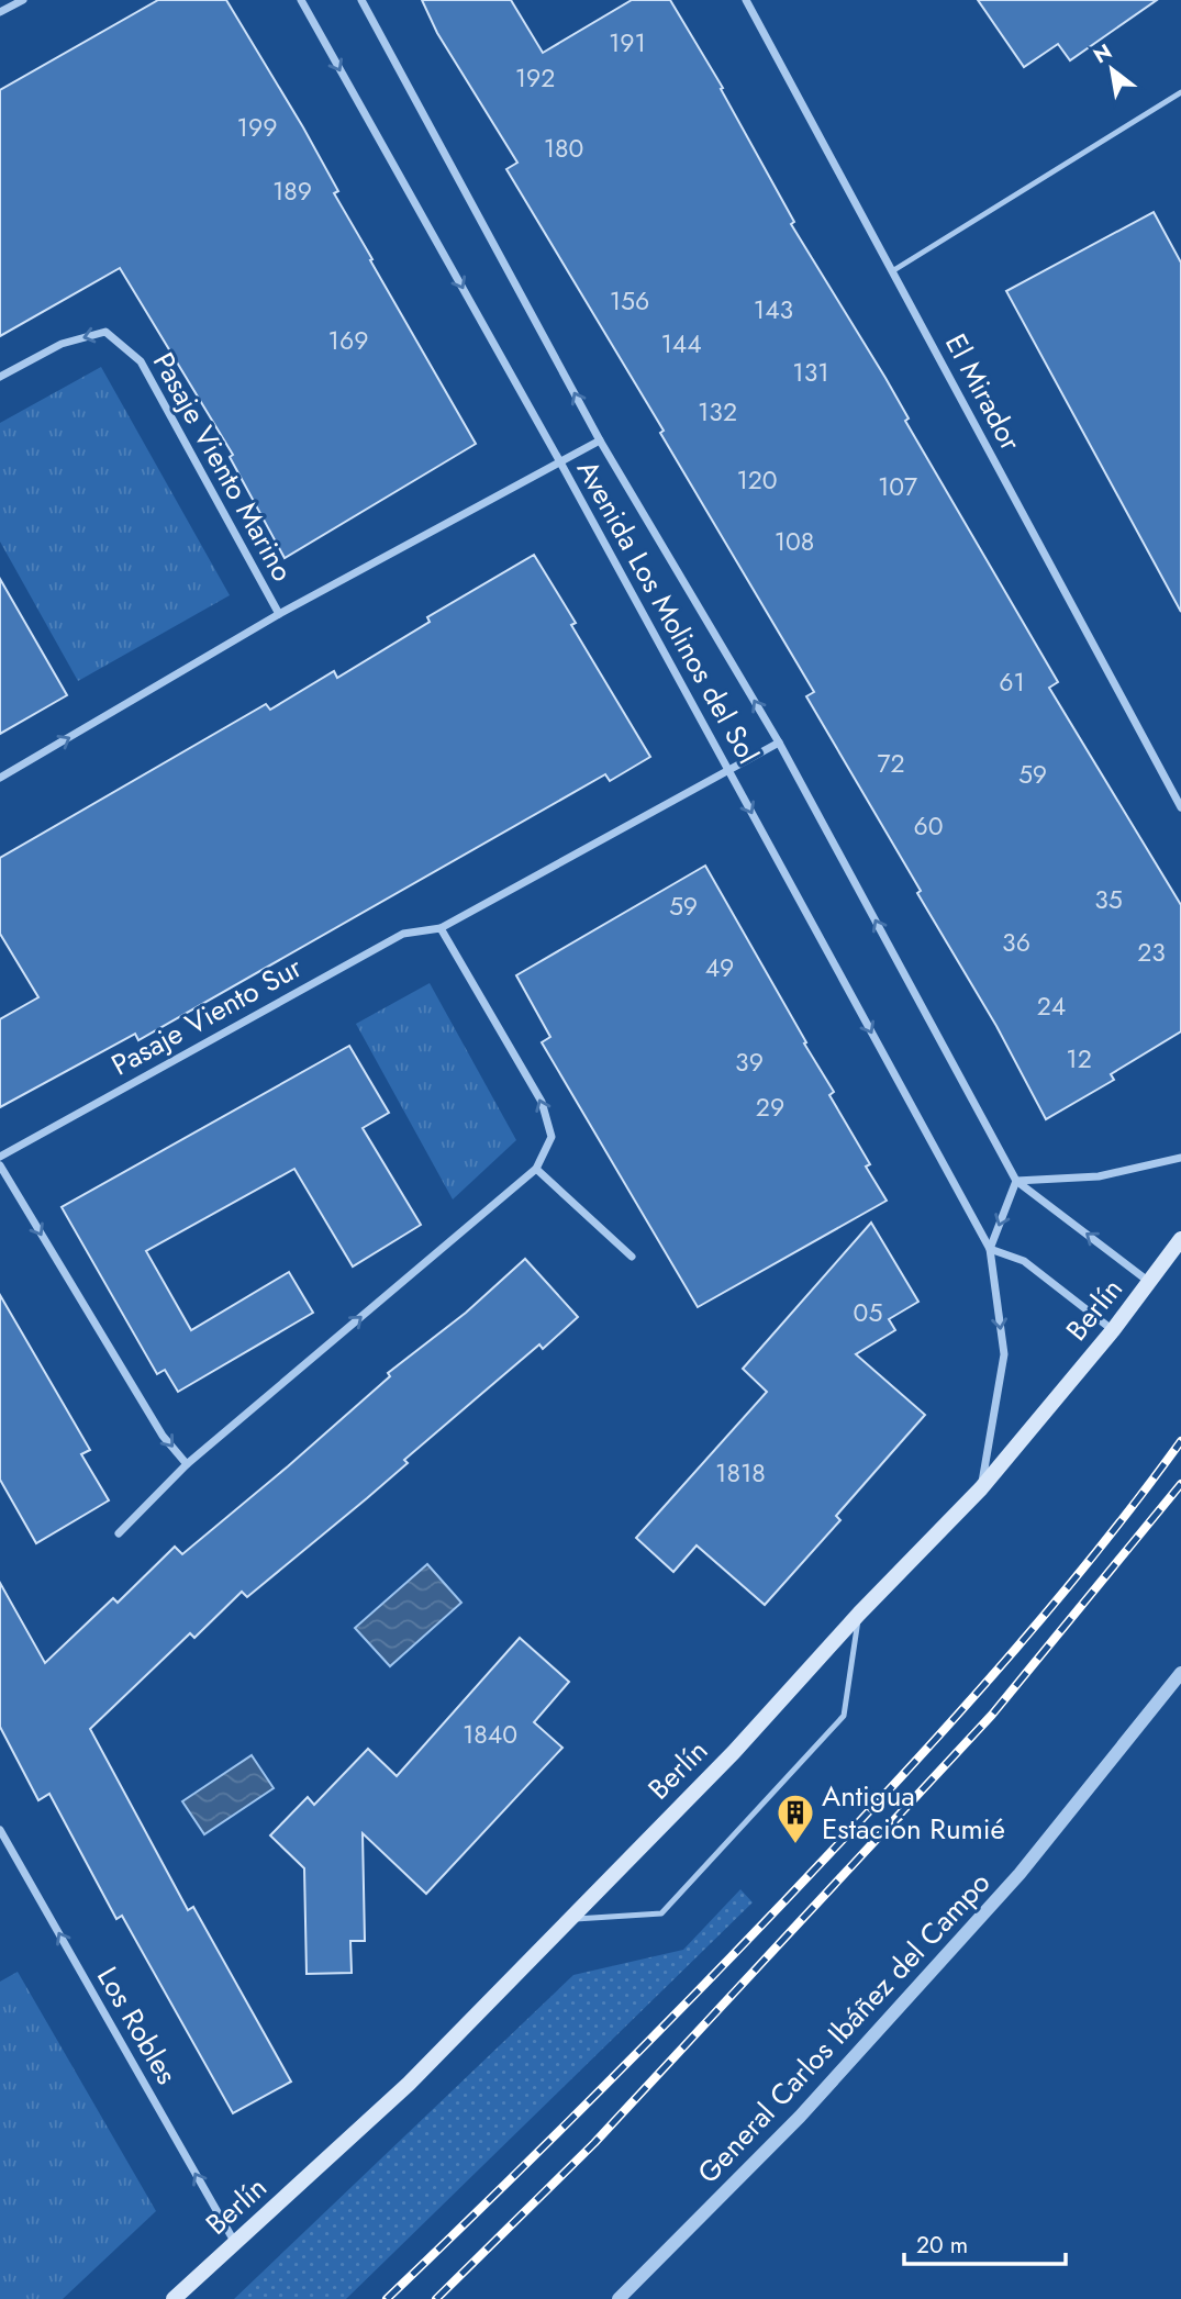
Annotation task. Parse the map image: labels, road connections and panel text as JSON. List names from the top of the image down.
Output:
{
  "streets": {
    "main road": ["Berlín"],
    "street": [
      "El Mirador",
      "Pasaje Viento Marino",
      "Avenida Los Molinos del Sol",
      "Pasaje Viento Sur",
      "Los Robles",
      "General Carlos Ibáñez del Campo"
    ]
  },
  "crossings": [
    ["Pasaje Viento Marino", "Avenida Los Molinos del Sol"],
    ["Avenida Los Molinos del Sol", "Pasaje Viento Sur"],
    ["Avenida Los Molinos del Sol", "Berlín"],
    ["Berlín", "Los Robles"]
  ],
  "one_way": ["Los Robles"],
  "places": {
    "building": ["Antigua Estación Rumié"]
  },
  "house_numbers": [
    "191",
    "192",
    "199",
    "180",
    "189",
    "156",
    "143",
    "169",
    "144",
    "131",
    "132",
    "120",
    "107",
    "108",
    "61",
    "72",
    "59",
    "60",
    "35",
    "59",
    "36",
    "23",
    "49",
    "24",
    "12",
    "39",
    "29",
    "05",
    "1818",
    "1840"
  ],
  "scale_bar": "20 m",
  "north": "top left"
}
